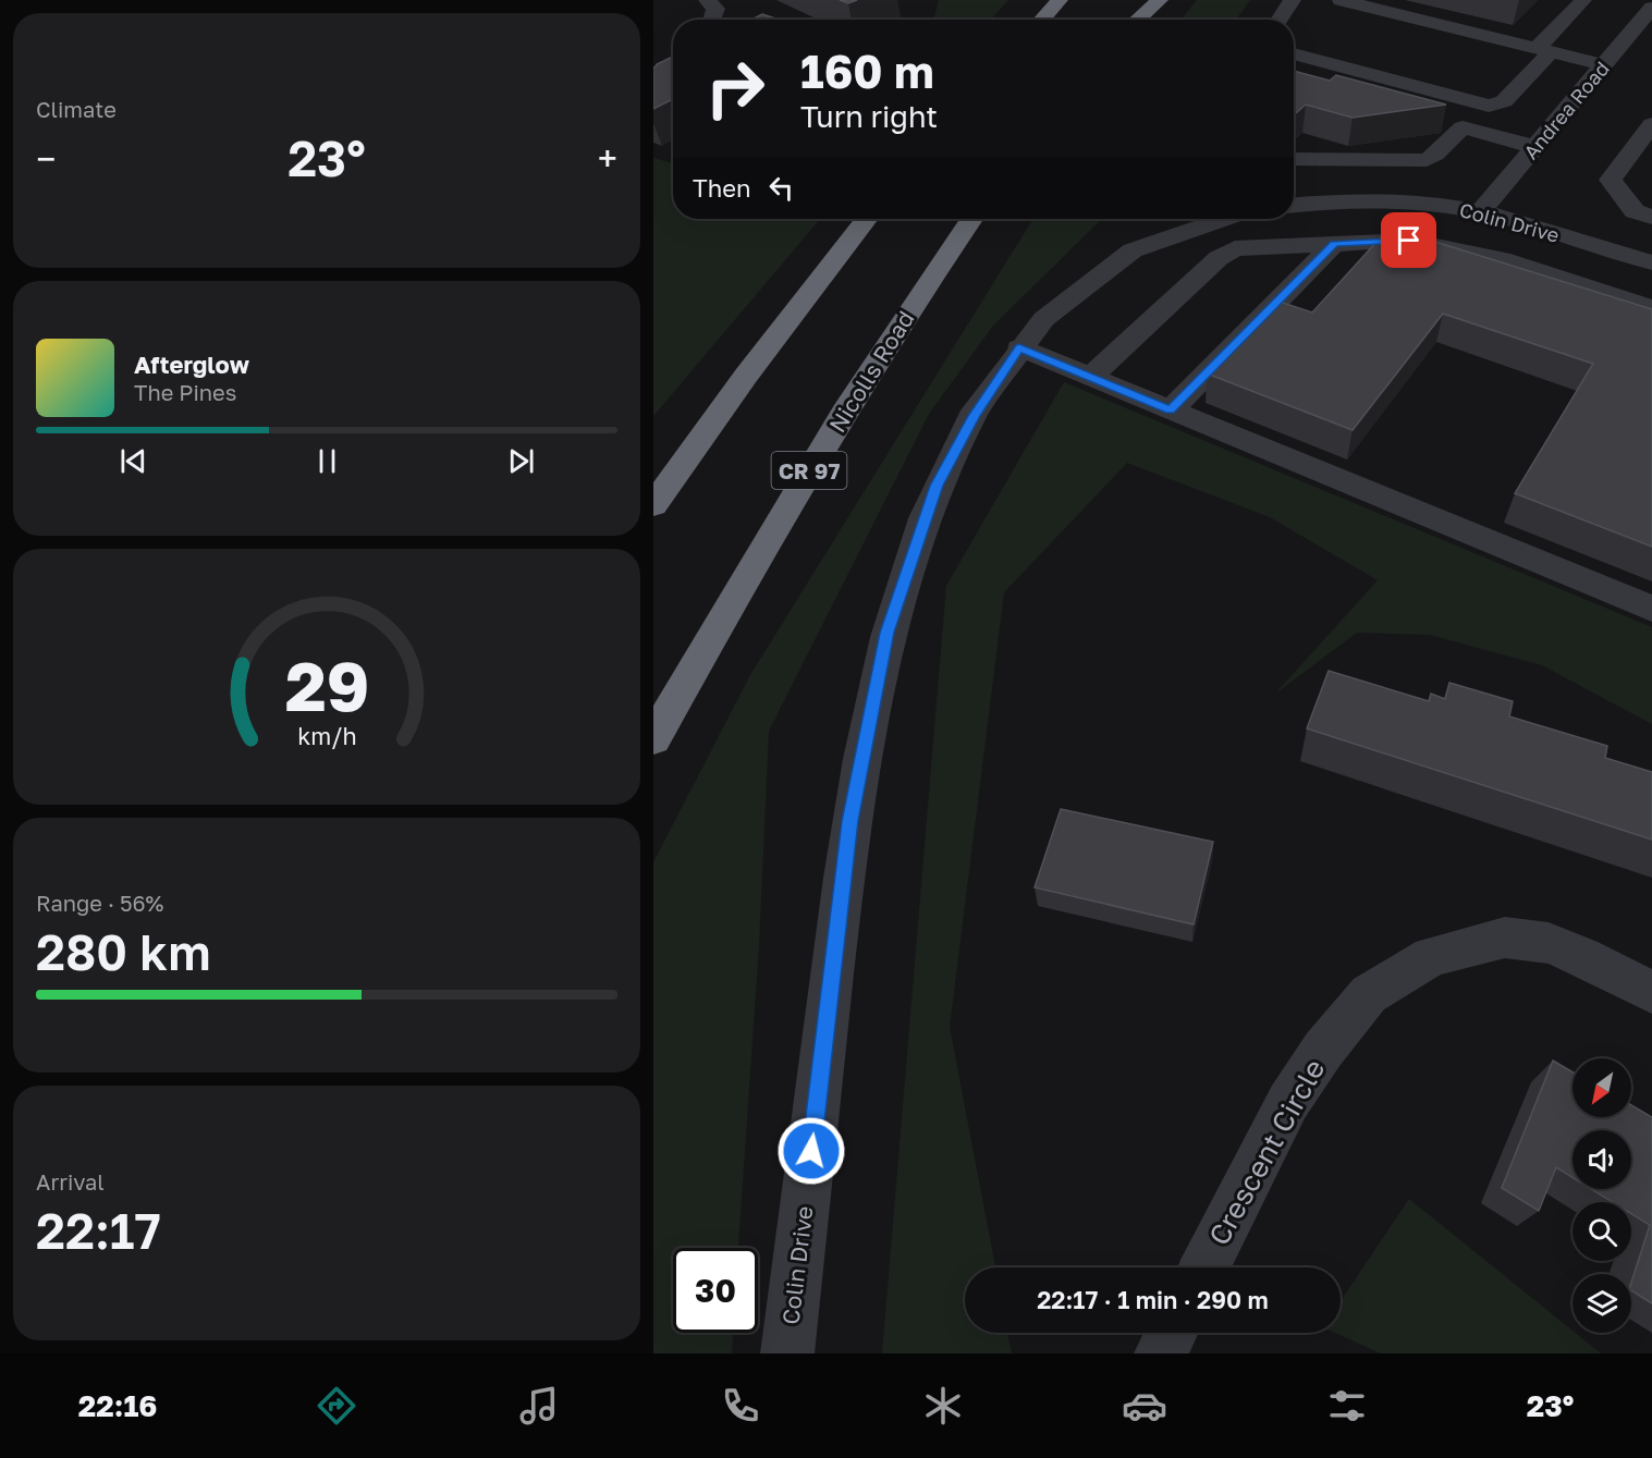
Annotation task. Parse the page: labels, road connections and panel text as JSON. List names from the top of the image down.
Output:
{
  "streets": {
    "highway": ["Nicolls Road", "CR 97"],
    "street": ["Andrea Road", "Colin Drive", "Crescent Circle"]
  },
  "crossings": [
    ["Andrea Road", "Colin Drive"]
  ],
  "north": "bottom left",
  "page": {
    "tile": [
      "Climate",
      ["Range · 56%", "280 km"],
      ["Arrival", "22:17"]
    ],
    "turn": ["160 m", "Turn right"],
    "heat": ["−", "23°", "+"],
    "then": "Then",
    "song": ["Afterglow", "The Pines"],
    "limit": "30",
    "trip": "22:17 · 1 min · 290 m",
    "tabs": ["22:16", "23°"],
    "gauge": ["29", "km/h"]
  }
}
